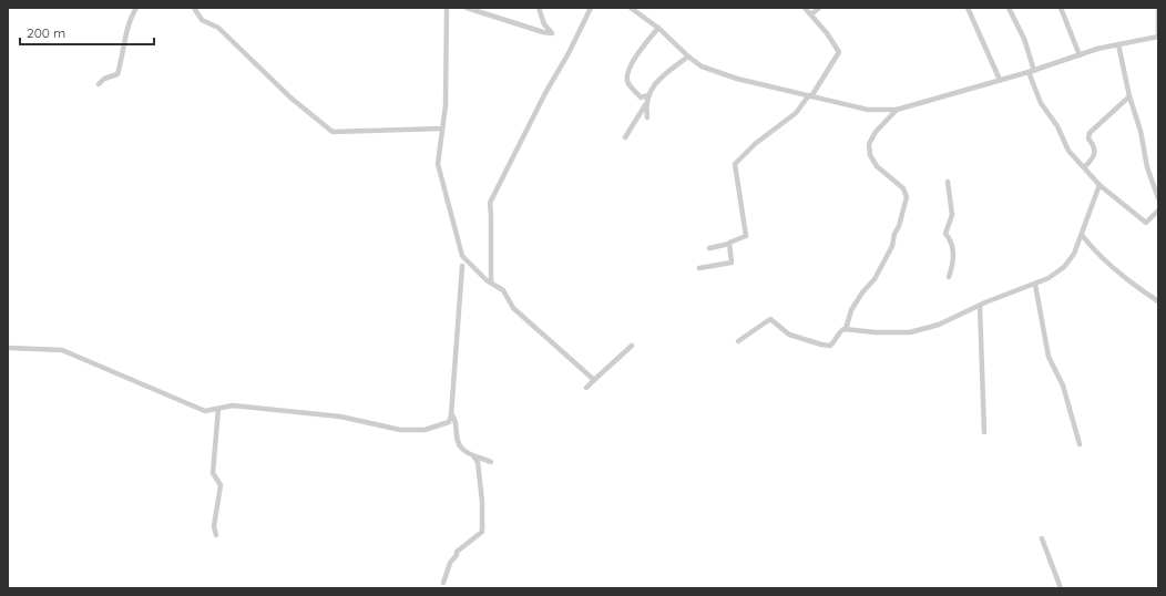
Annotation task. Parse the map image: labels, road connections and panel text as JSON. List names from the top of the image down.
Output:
{
  "scale_bar": "200 m"
}
